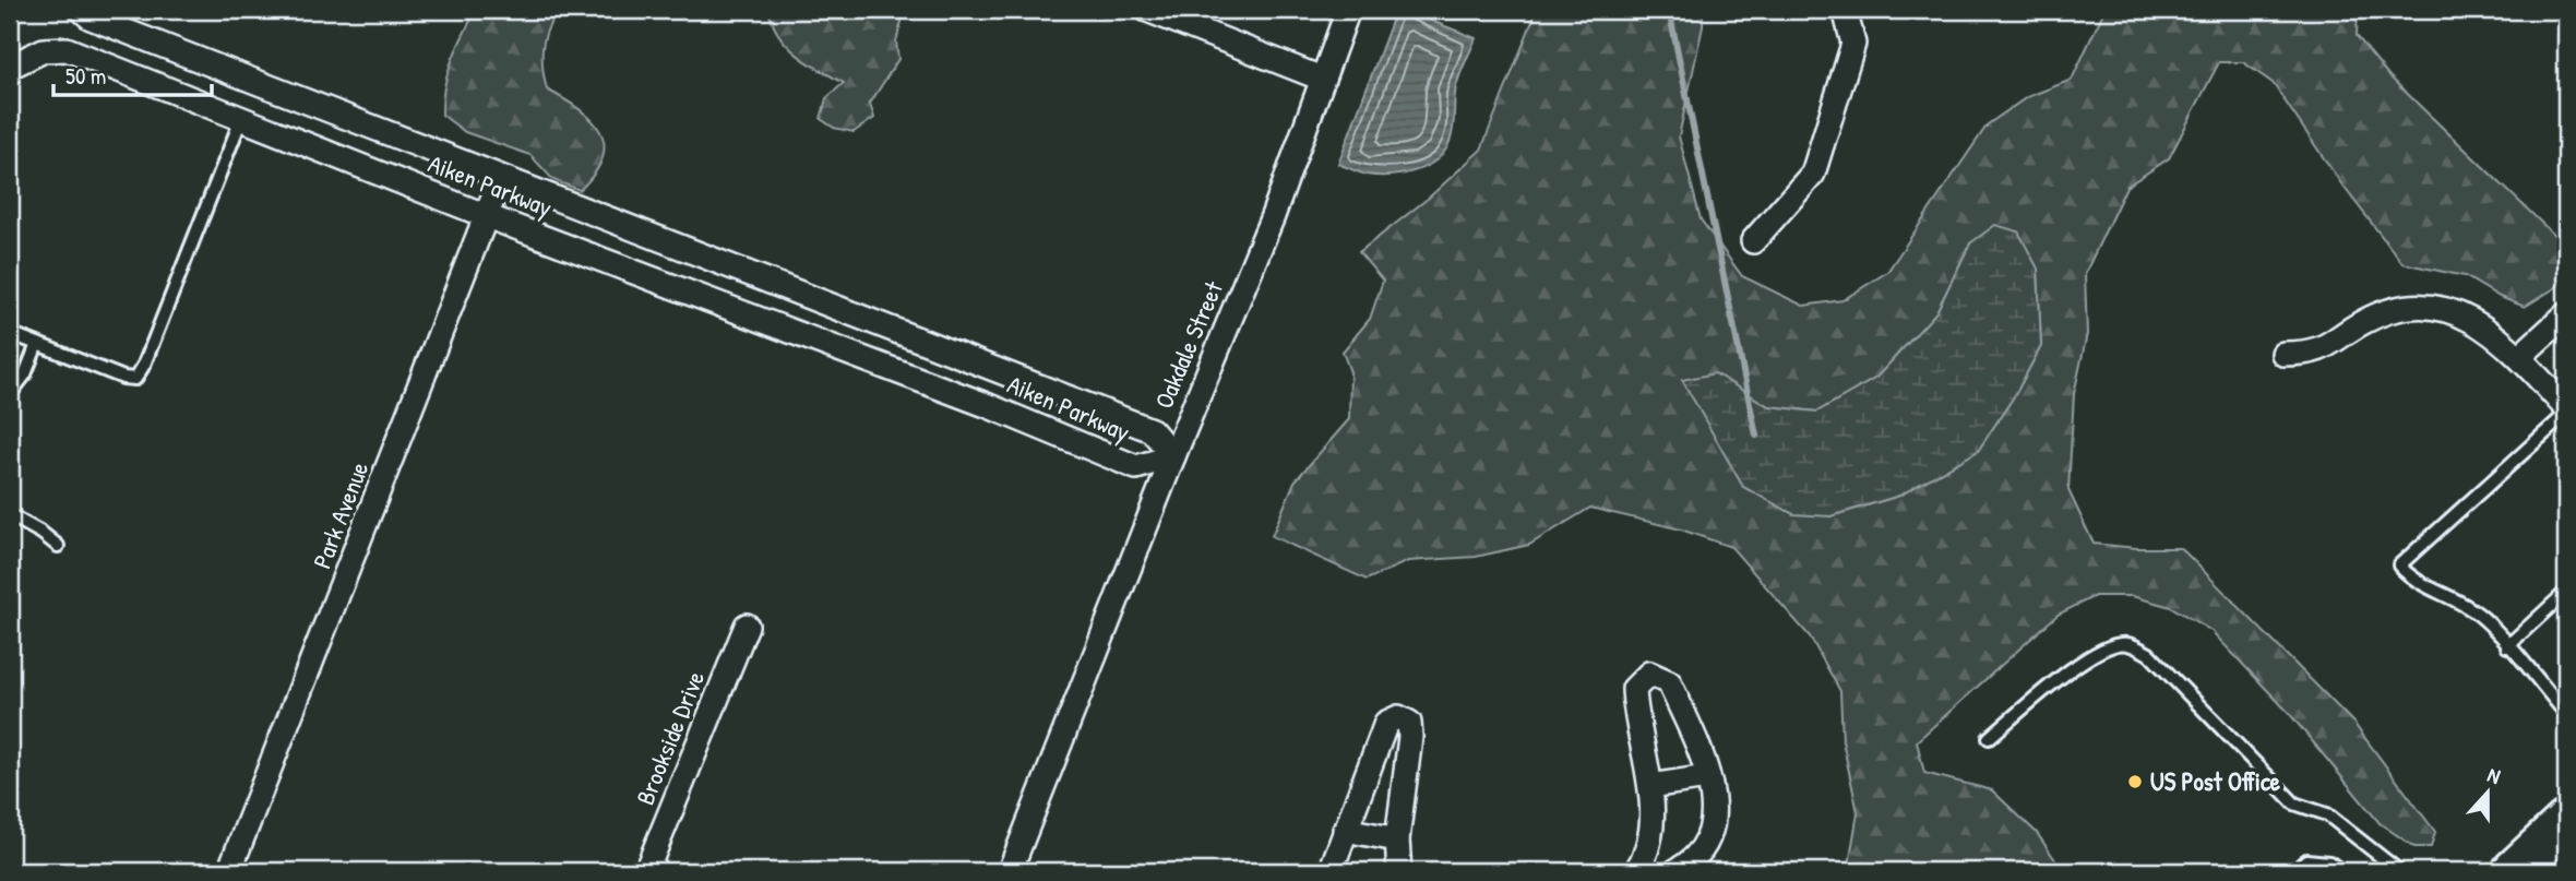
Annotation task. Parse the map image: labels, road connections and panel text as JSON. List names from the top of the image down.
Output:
{
  "streets": {
    "street": [
      "Aiken Parkway",
      "Oakdale Street",
      "Park Avenue",
      "Brookside Drive"
    ]
  },
  "crossings": [
    ["Aiken Parkway", "Oakdale Street"],
    ["Aiken Parkway", "Park Avenue"]
  ],
  "places": ["US Post Office"],
  "scale_bar": "50 m",
  "north": "top"
}
